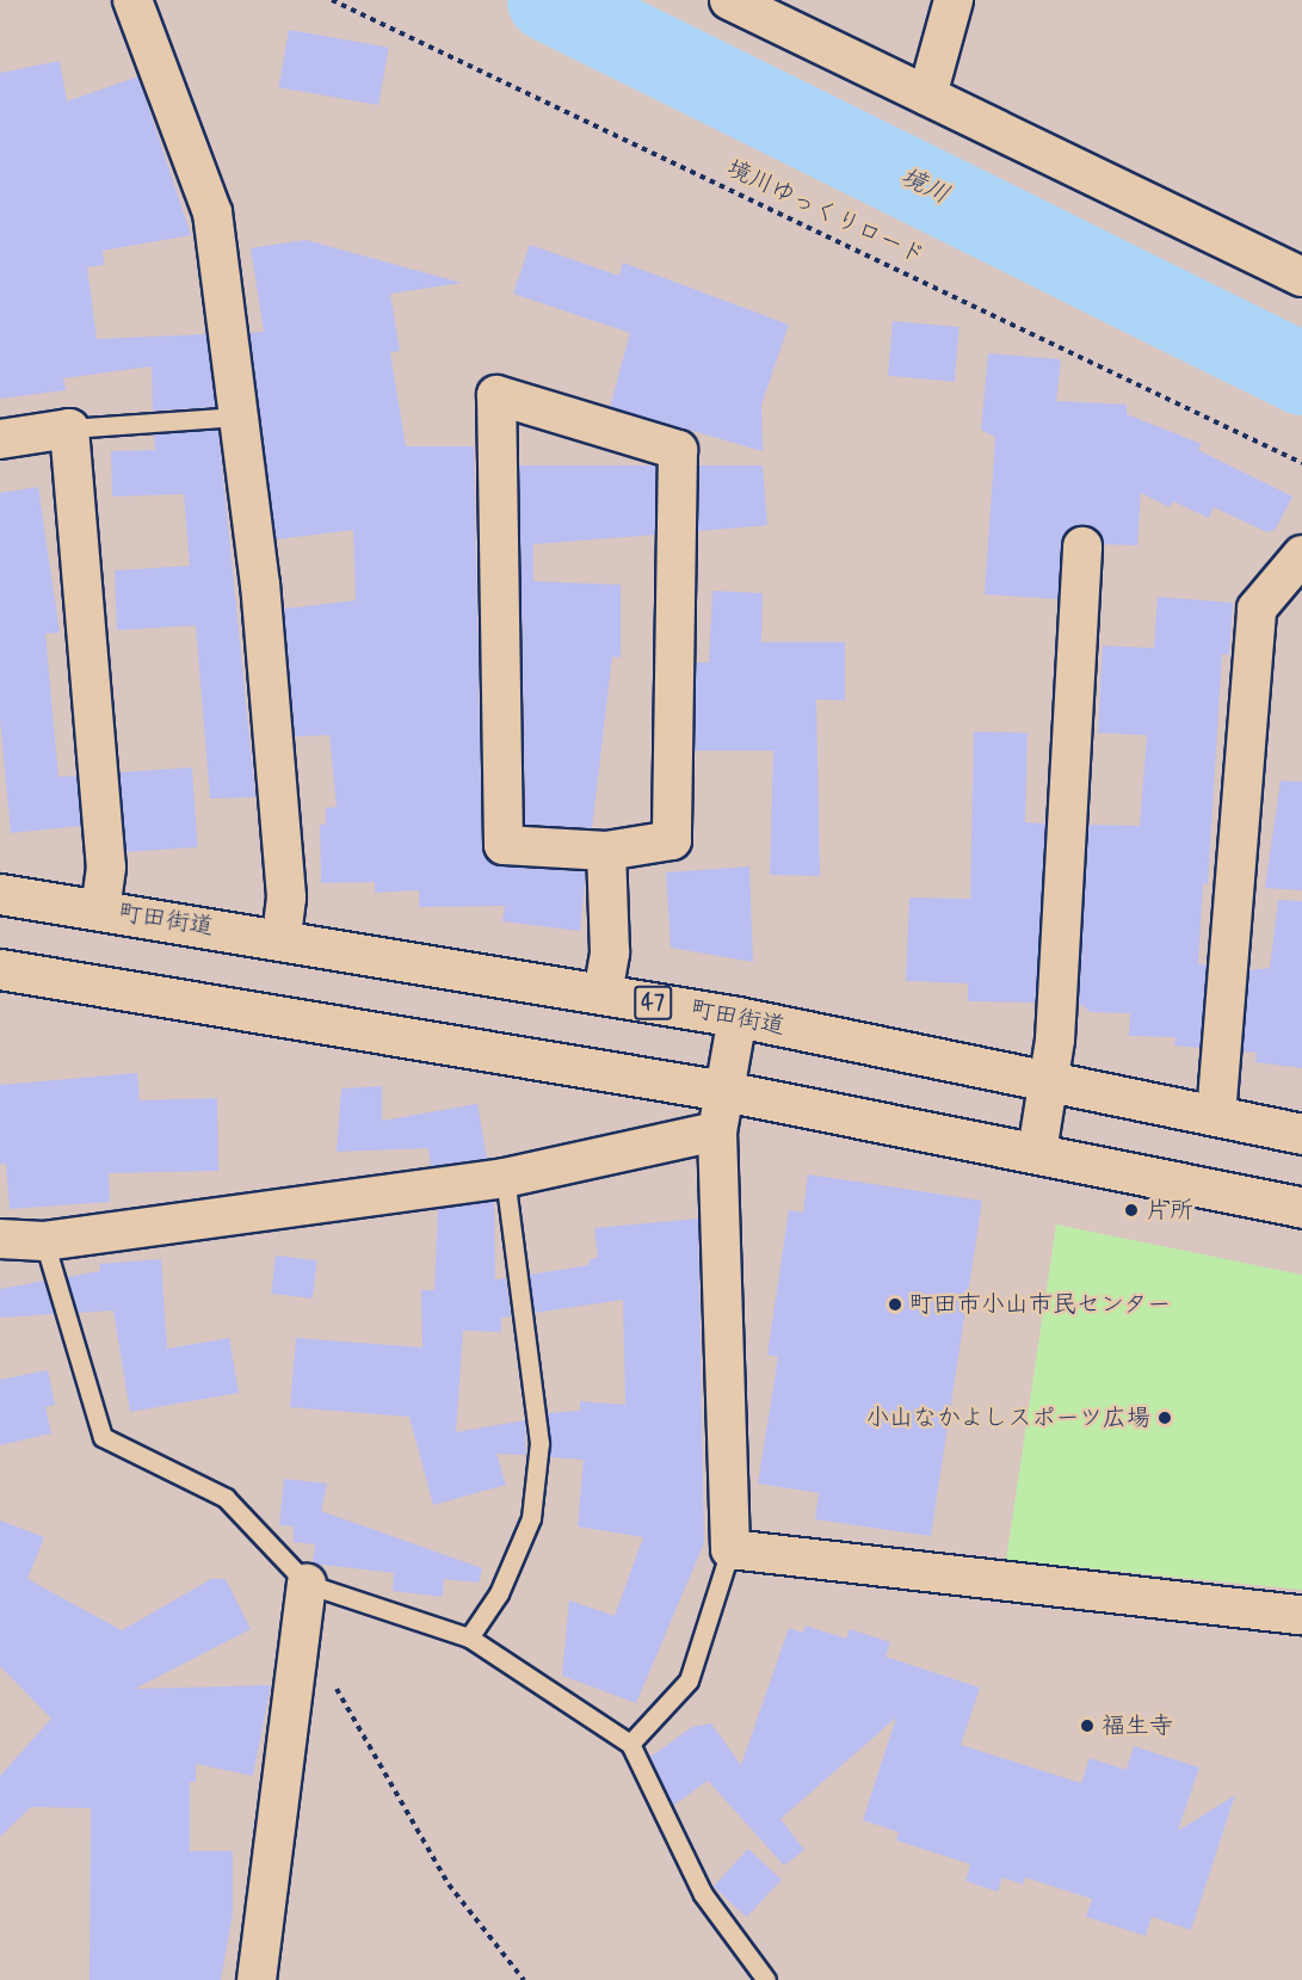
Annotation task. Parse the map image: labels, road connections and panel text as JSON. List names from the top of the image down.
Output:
{
  "streets": {
    "main road": ["町田街道", "47"],
    "path": ["境川ゆっくりロード"]
  },
  "water": ["境川"],
  "places": [
    "片所",
    "町田市小山市民センター",
    "小山なかよしスポーツ広場",
    "福生寺"
  ]
}
